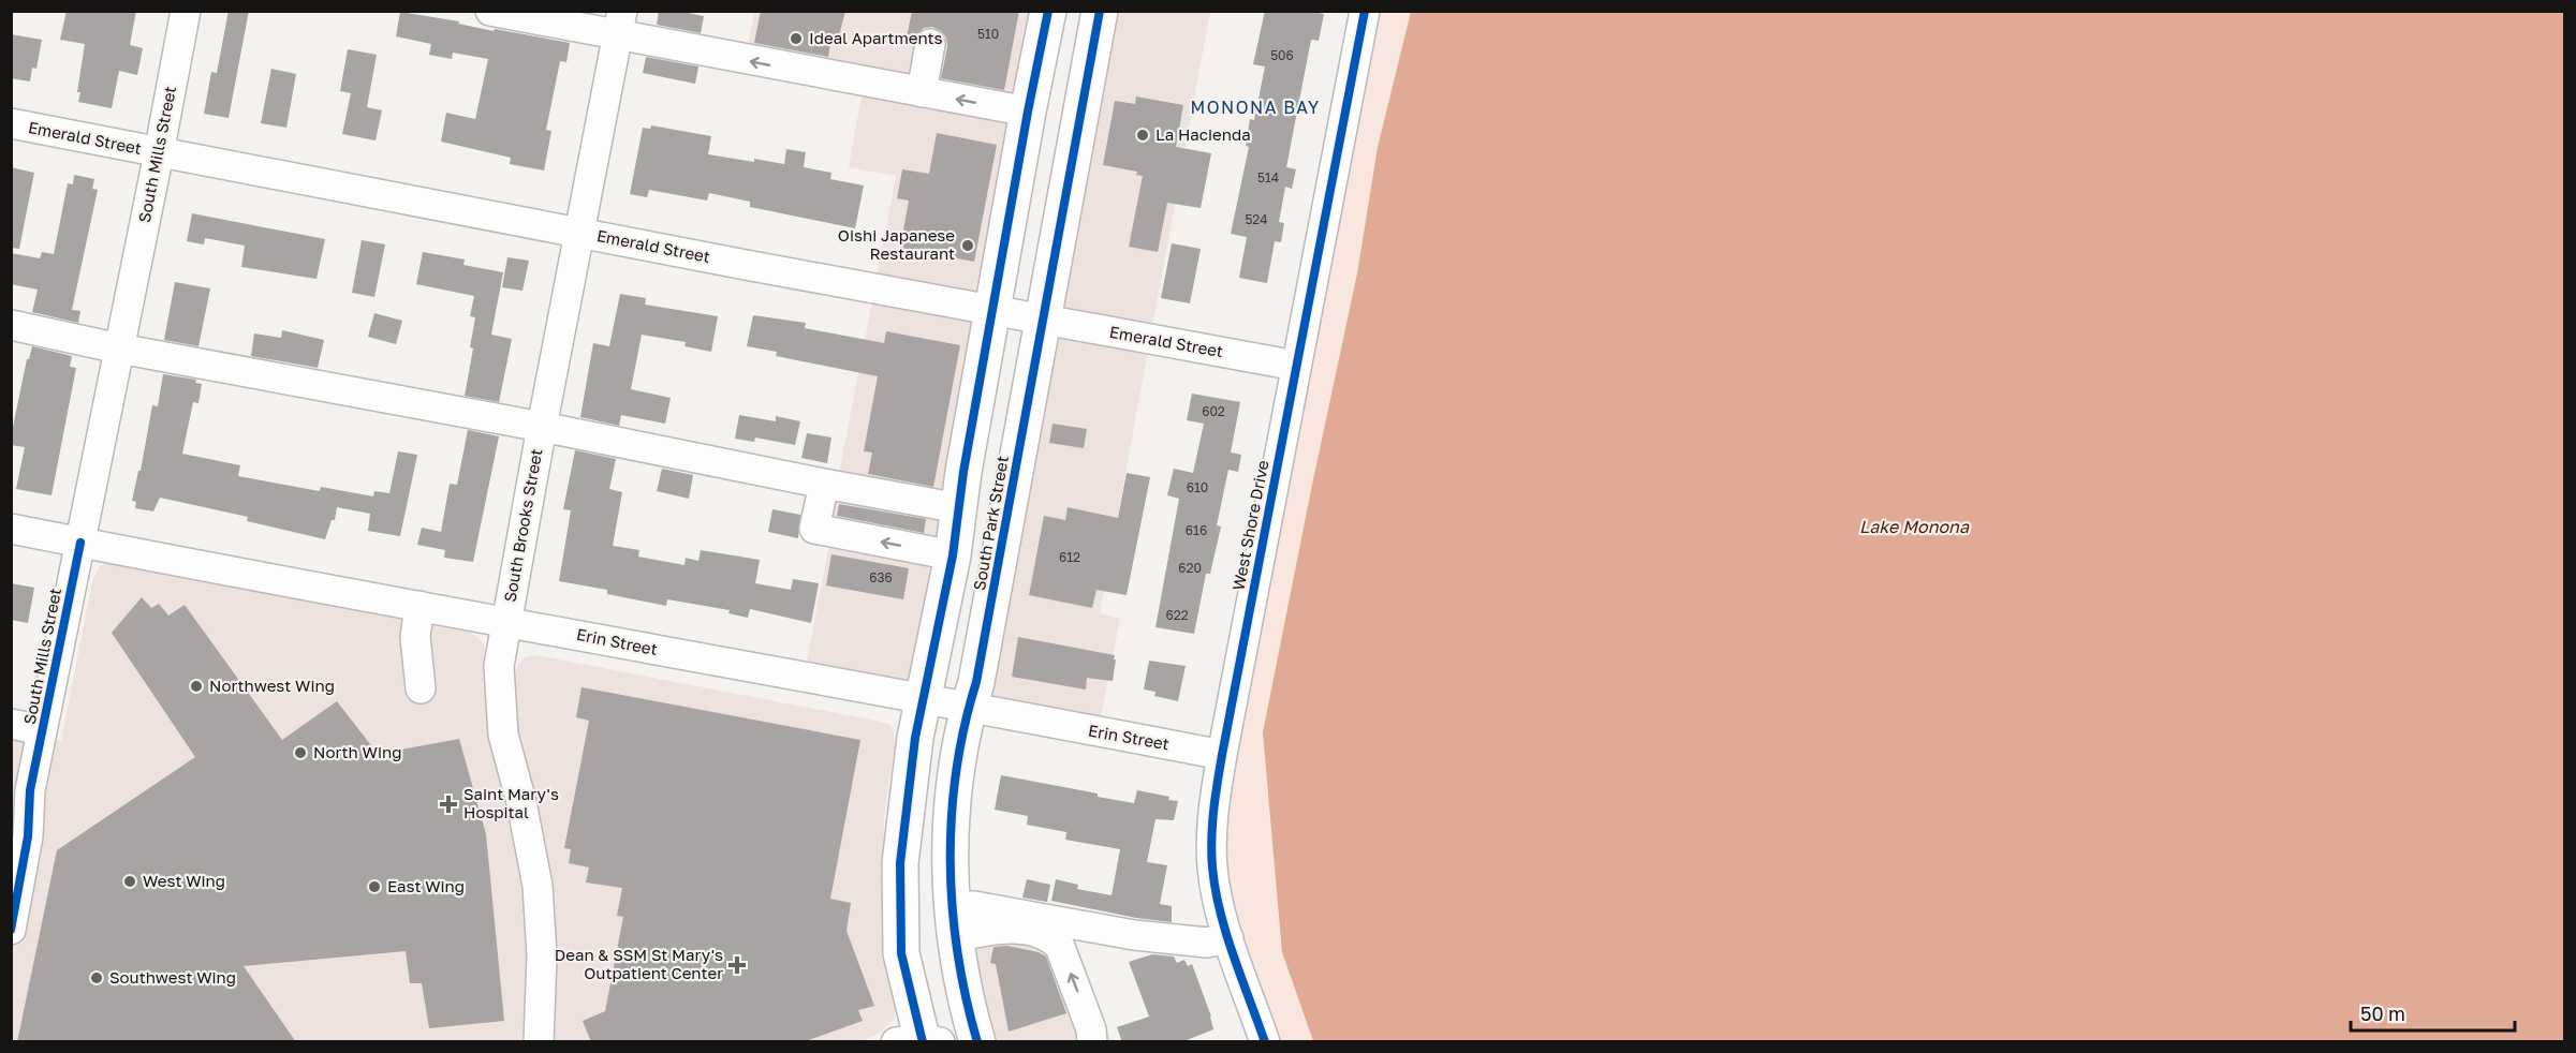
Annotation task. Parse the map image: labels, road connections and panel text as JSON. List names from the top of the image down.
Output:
{
  "streets": {
    "main road": ["South Park Street"],
    "street": [
      "Emerald Street",
      "South Mills Street",
      "South Brooks Street",
      "West Shore Drive",
      "Erin Street"
    ]
  },
  "crossings": [
    ["Emerald Street", "South Mills Street"],
    ["Emerald Street", "South Park Street"],
    ["Emerald Street", "South Brooks Street"],
    ["Emerald Street", "West Shore Drive"],
    ["South Mills Street", "Erin Street"],
    ["South Park Street", "Erin Street"],
    ["South Brooks Street", "Erin Street"],
    ["West Shore Drive", "Erin Street"]
  ],
  "districts": ["MONONA BAY"],
  "water": ["Lake Monona"],
  "places": {
    "other": [
      "Ideal Apartments",
      "La Hacienda",
      "Oishi Japanese Restaurant",
      "Northwest Wing",
      "North Wing",
      "West Wing",
      "East Wing",
      "Southwest Wing"
    ],
    "health": ["Saint Mary's Hospital", "Dean & SSM St Mary's Outpatient Center"]
  },
  "house_numbers": [
    "510",
    "506",
    "514",
    "524",
    "602",
    "610",
    "616",
    "612",
    "620",
    "636",
    "622"
  ],
  "scale_bar": "50 m"
}
